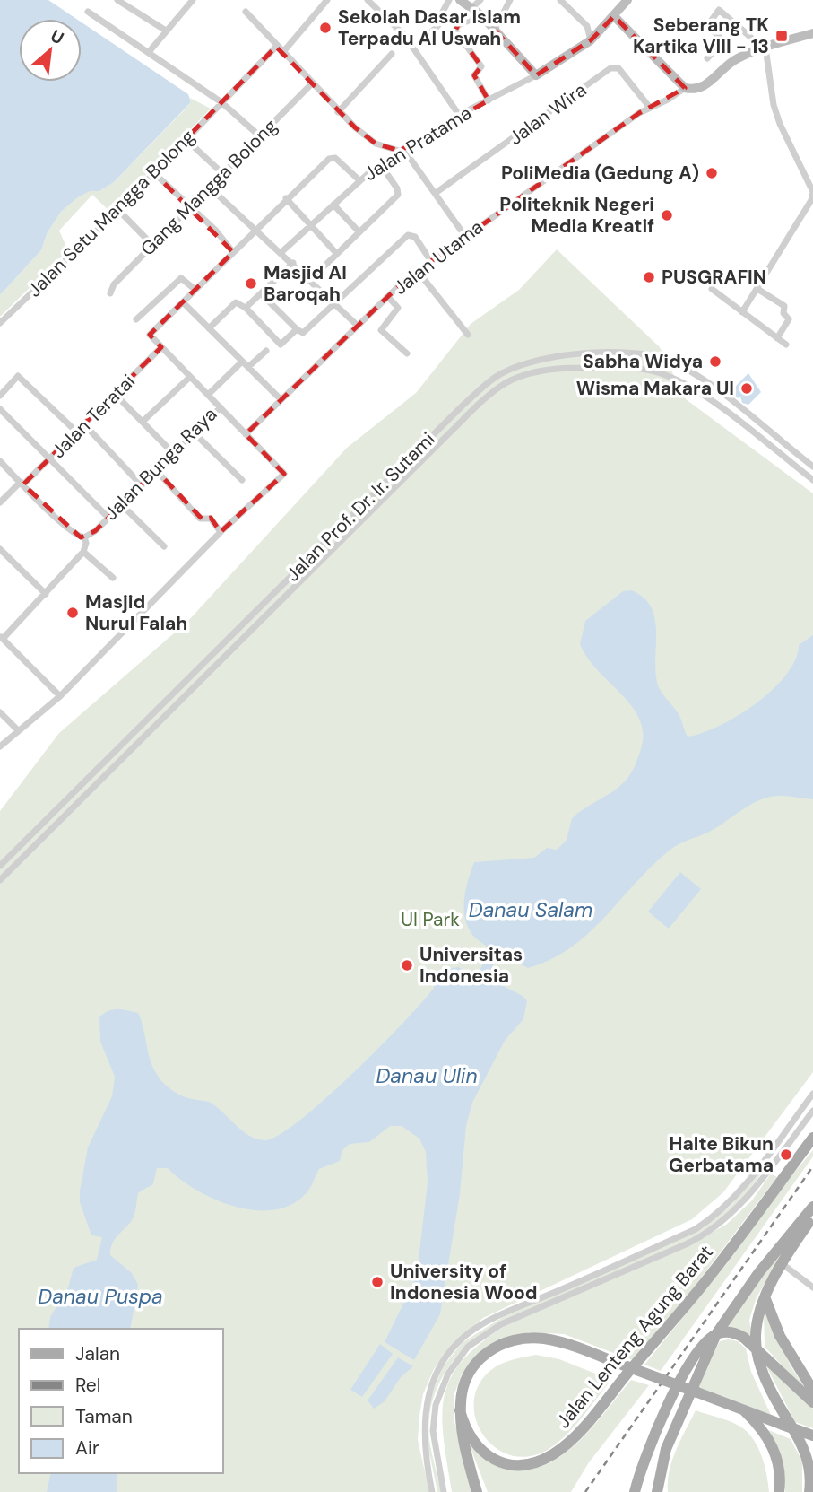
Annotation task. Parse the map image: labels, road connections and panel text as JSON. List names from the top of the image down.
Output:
{
  "streets": {
    "main road": ["Jalan Lenteng Agung Barat"],
    "street": [
      "Jalan Wira",
      "Jalan Pratama",
      "Gang Mangga Bolong",
      "Jalan Setu Mangga Bolong",
      "Jalan Utama",
      "Jalan Teratai",
      "Jalan Bunga Raya",
      "Jalan Prof. Dr. Ir. Sutami"
    ]
  },
  "crossings": [
    ["Jalan Wira", "Jalan Utama"],
    ["Jalan Teratai", "Jalan Bunga Raya"]
  ],
  "water": ["Danau Salam", "Danau Ulin", "Danau Puspa"],
  "parks": ["UI Park"],
  "places": {
    "other": [
      "Sekolah Dasar Islam Terpadu Al Uswah",
      "PoliMedia (Gedung A)",
      "Politeknik Negeri Media Kreatif",
      "PUSGRAFIN",
      "Masjid Al Baroqah",
      "Sabha Widya",
      "Wisma Makara UI",
      "Masjid Nurul Falah",
      "Universitas Indonesia",
      "Halte Bikun Gerbatama",
      "University of Indonesia Wood"
    ],
    "transit": ["Seberang TK Kartika VIII - 13"]
  },
  "legend": [
    "Jalan",
    "Rel",
    "Taman",
    "Air"
  ],
  "north": "top right"
}
